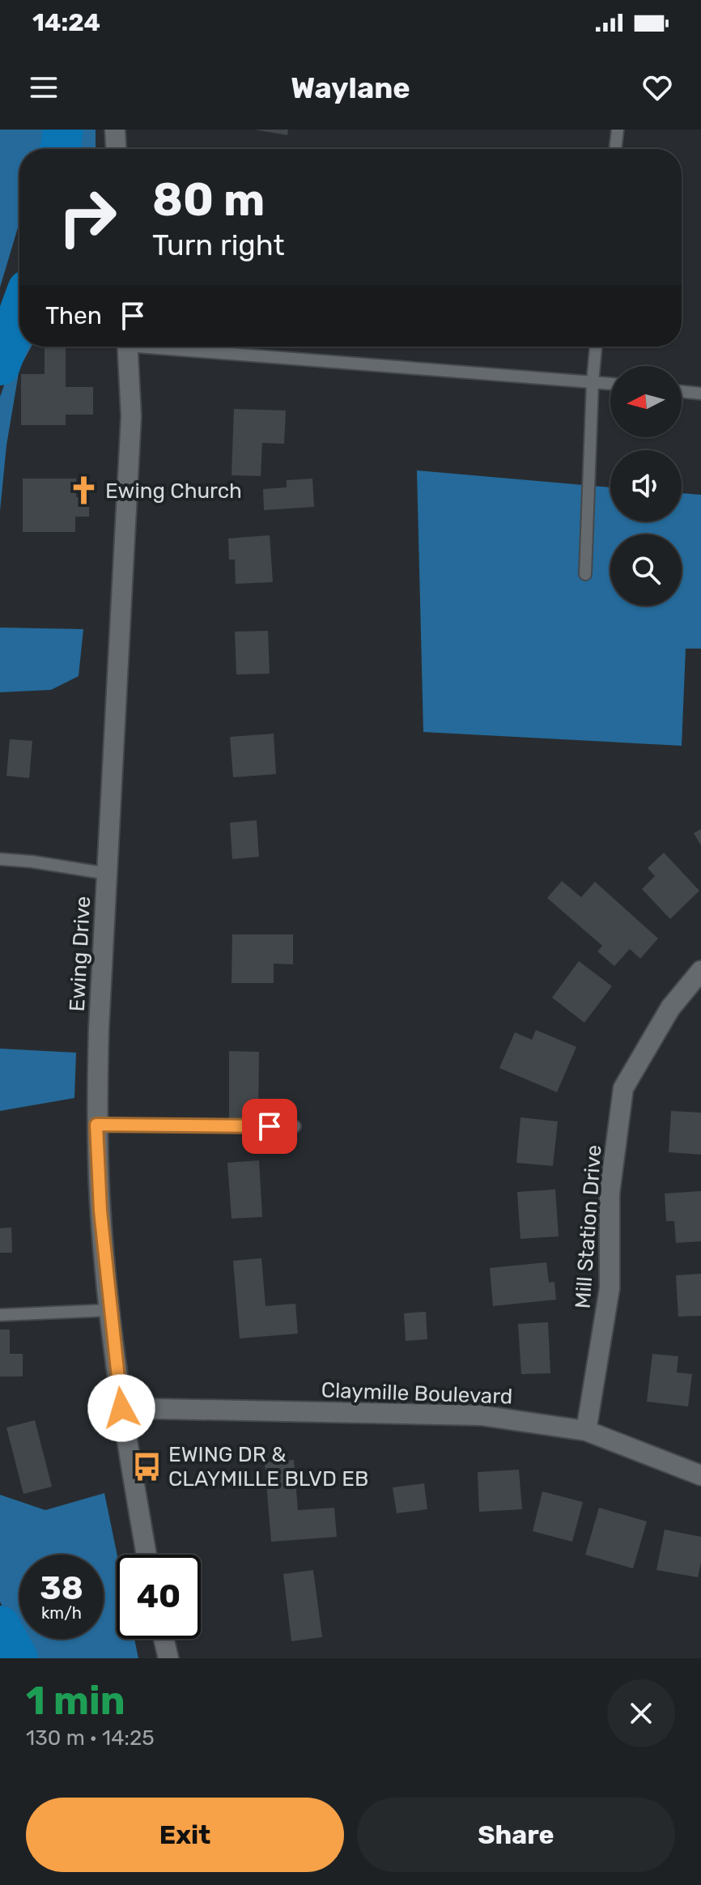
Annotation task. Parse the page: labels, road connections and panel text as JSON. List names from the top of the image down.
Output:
{
  "streets": {
    "street": ["Ewing Drive", "Mill Station Drive", "Claymille Boulevard"]
  },
  "crossings": [
    ["Ewing Drive", "Claymille Boulevard"],
    ["Mill Station Drive", "Claymille Boulevard"]
  ],
  "places": {
    "church": ["Ewing Church"],
    "bus stop": ["EWING DR & CLAYMILLE BLVD EB"]
  },
  "north": "left",
  "page": {
    "status": "14:24",
    "header": "Waylane",
    "turn": ["80 m", "Turn right"],
    "then": "Then",
    "speed": "38 km/h",
    "limit": "40",
    "heading": ["1 min", "130 m · 14:25"],
    "buttons": ["Exit", "Share"]
  }
}
